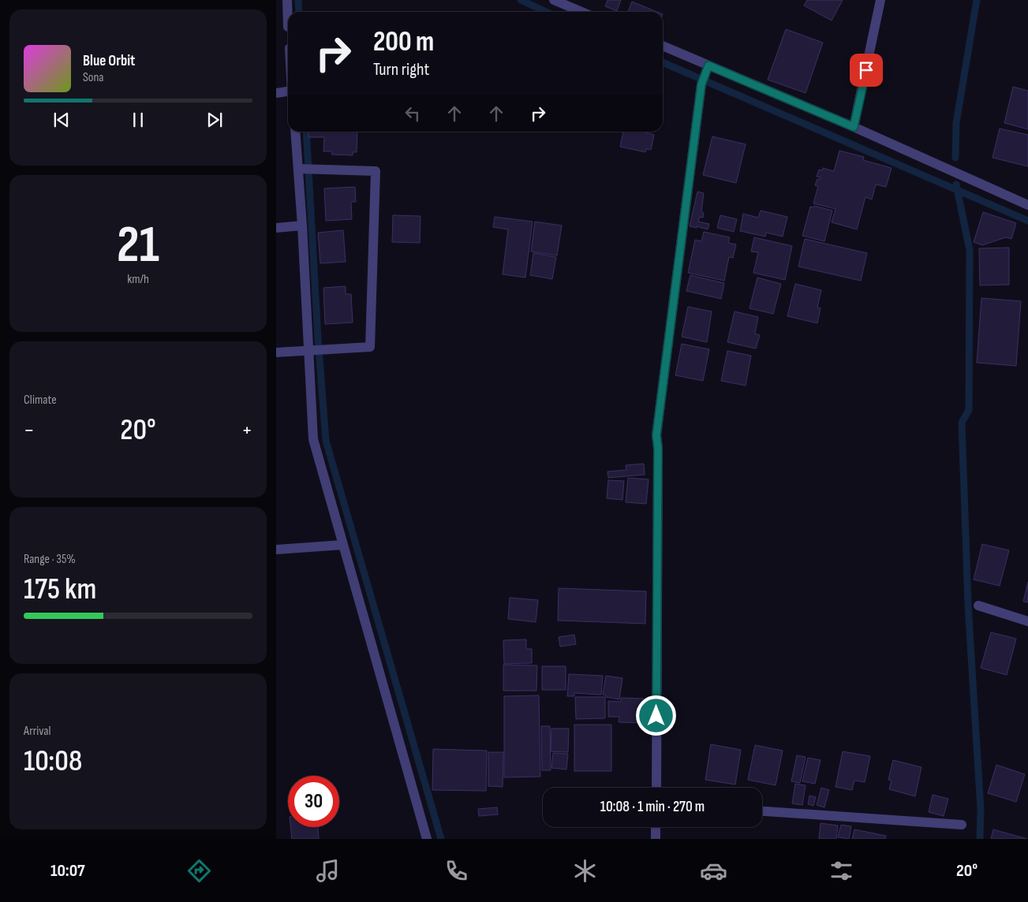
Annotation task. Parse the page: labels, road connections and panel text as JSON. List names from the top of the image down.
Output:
{
  "page": {
    "turn": ["200 m", "Turn right"],
    "song": ["Blue Orbit", "Sona"],
    "tile": [
      ["21", "km/h"],
      "Climate",
      ["Range · 35%", "175 km"],
      ["Arrival", "10:08"]
    ],
    "heat": ["−", "20°", "+"],
    "limit": "30",
    "trip": "10:08 · 1 min · 270 m",
    "tabs": ["10:07", "20°"]
  }
}
